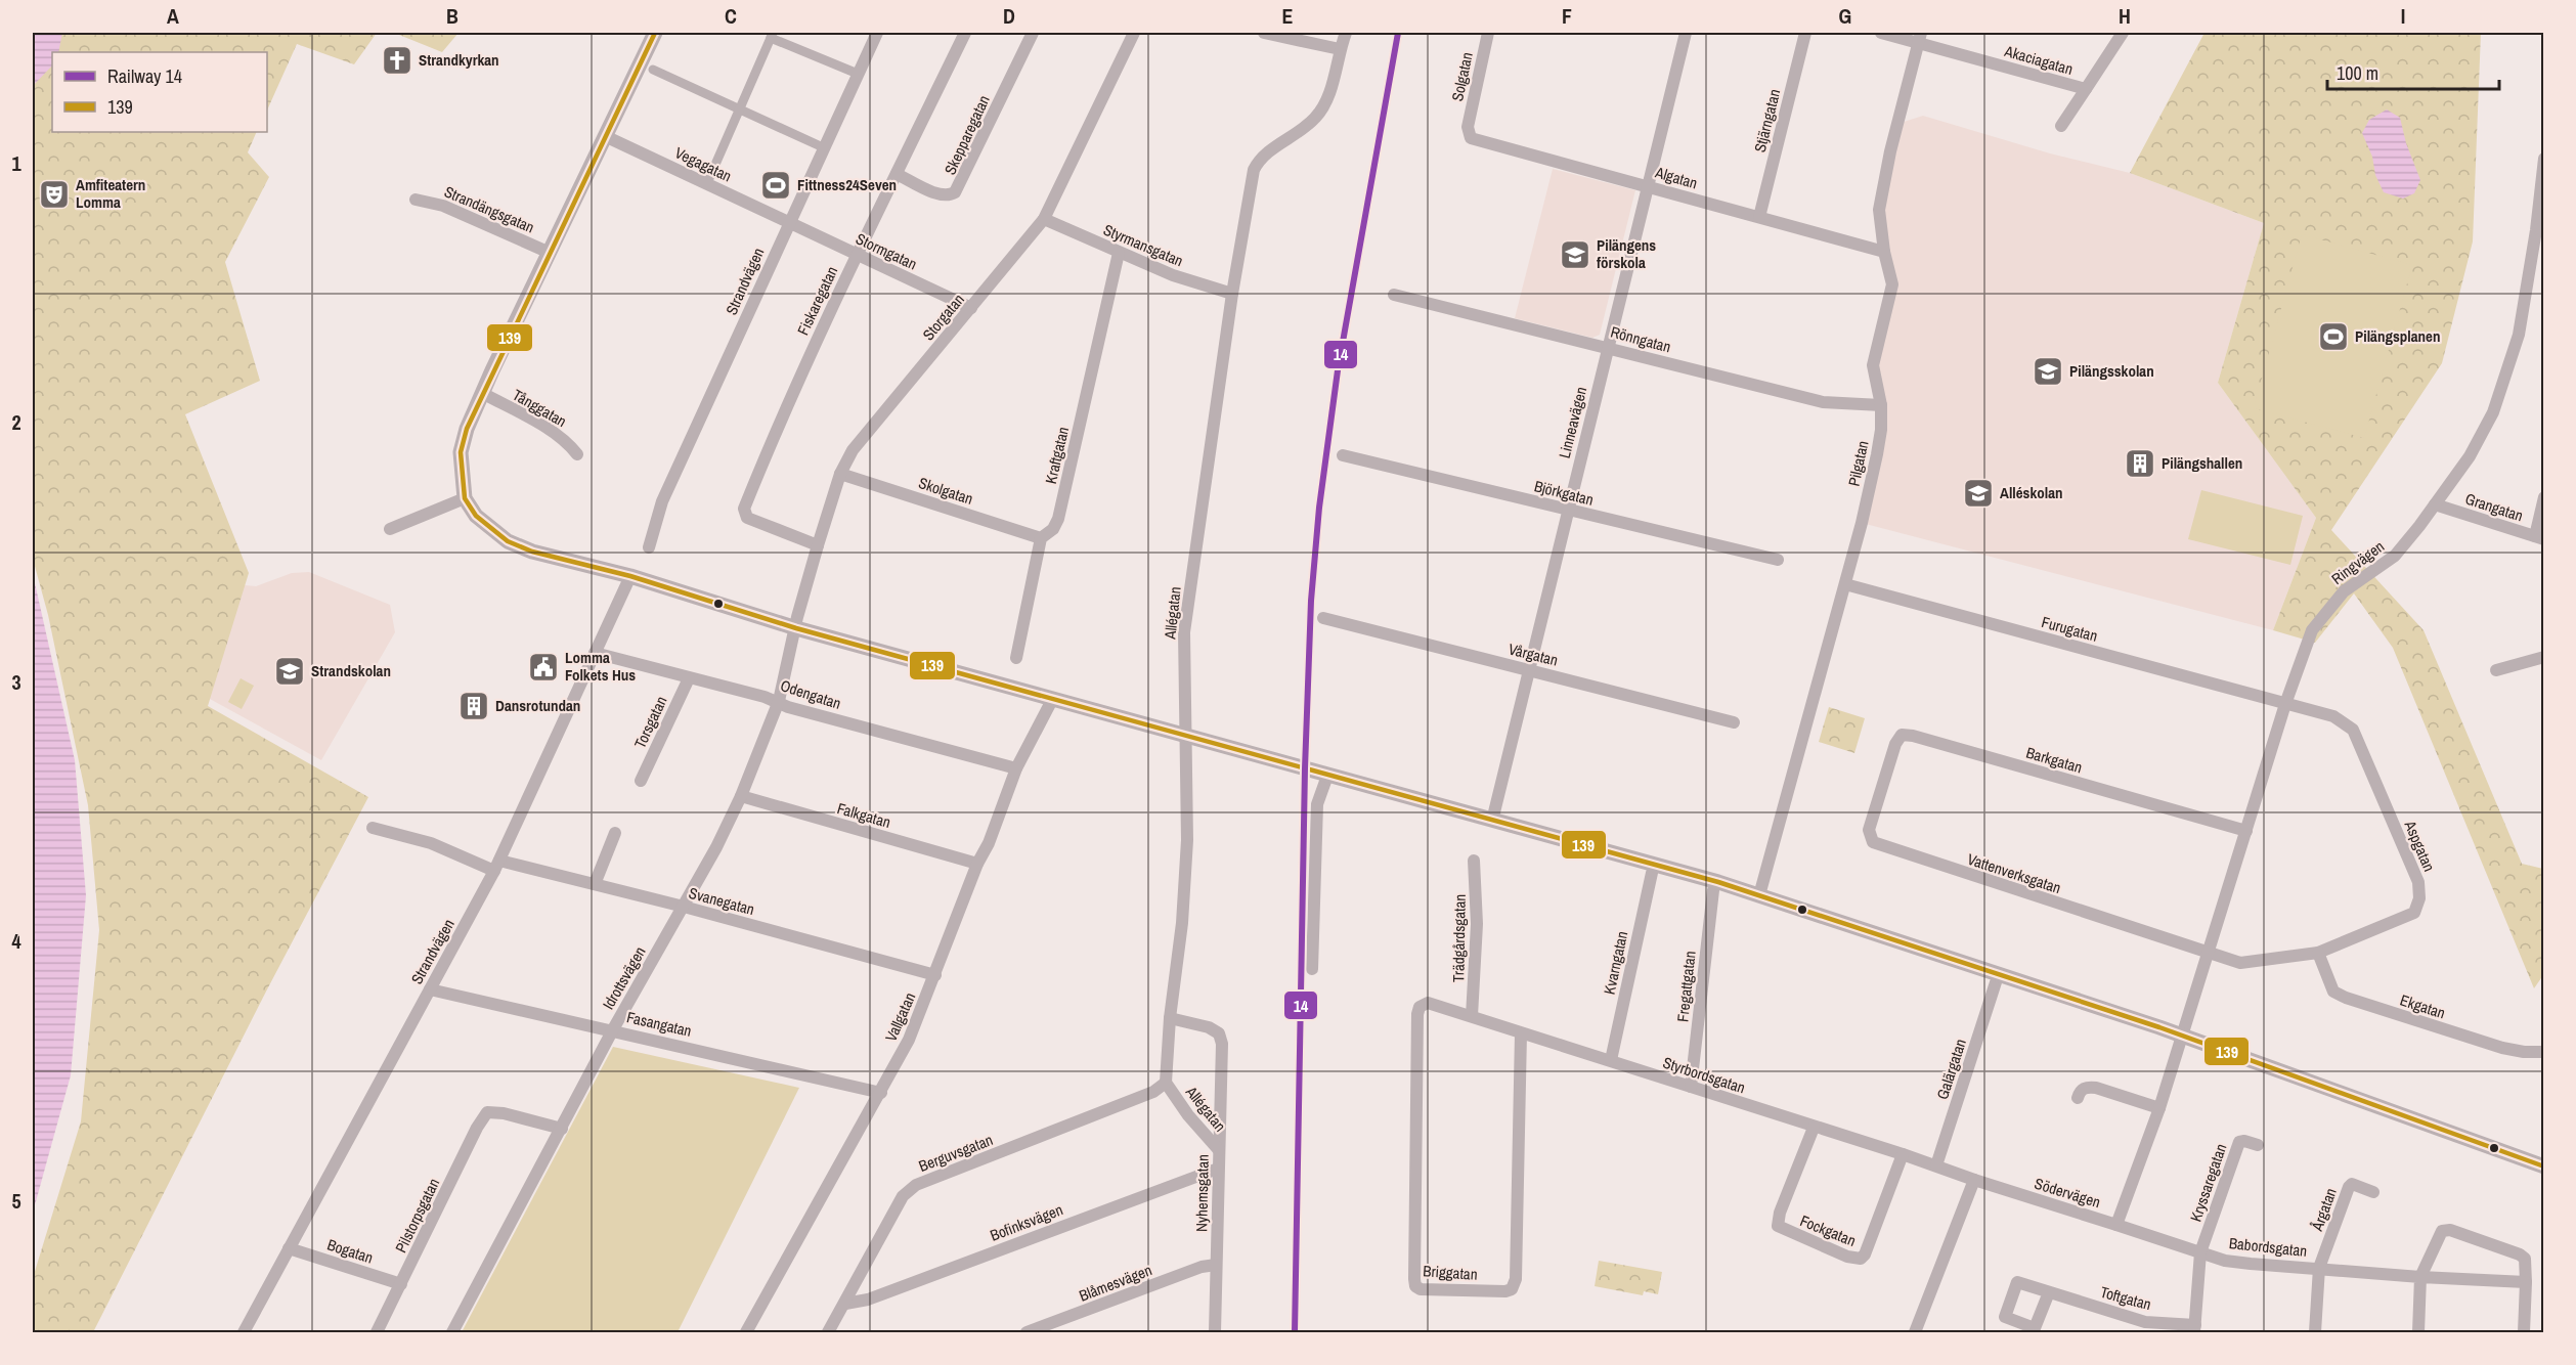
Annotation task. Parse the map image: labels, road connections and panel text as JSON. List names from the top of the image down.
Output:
{
  "streets": {
    "street": [
      "Akaciagatan",
      "Solgatan",
      "Stjärngatan",
      "Skepparegatan",
      "Vegagatan",
      "Algatan",
      "Strandängsgatan",
      "Styrmansgatan",
      "Stormgatan",
      "Strandvägen",
      "Fiskaregatan",
      "Storgatan",
      "Rönngatan",
      "Tånggatan",
      "Linneavägen",
      "Kraftgatan",
      "Pilgatan",
      "Skolgatan",
      "Björkgatan",
      "Grangatan",
      "Ringvägen",
      "Allégatan",
      "Furugatan",
      "Vårgatan",
      "Odengatan",
      "Torsgatan",
      "Barkgatan",
      "Falkgatan",
      "Aspgatan",
      "Vattenverksgatan",
      "Svanegatan",
      "Trädgårdsgatan",
      "Kvarngatan",
      "Idrottsvägen",
      "Fregattgatan",
      "Ekgatan",
      "Vallgatan",
      "Fasangatan",
      "Galärgatan",
      "Styrbordsgatan",
      "Berguvsgatan",
      "Kryssaregatan",
      "Nyhemsgatan",
      "Södervägen",
      "Årgatan",
      "Pilstorpsgatan",
      "Bofinksvägen",
      "Fockgatan",
      "Babordsgatan",
      "Bogatan",
      "Briggatan",
      "Blåmesvägen",
      "Toftgatan"
    ]
  },
  "crossings": [
    ["Akaciagatan", "Pilgatan"],
    ["Solgatan", "Algatan"],
    ["Stjärngatan", "Algatan"],
    ["Skepparegatan", "Fiskaregatan"],
    ["Vegagatan", "Stormgatan"],
    ["Vegagatan", "Strandvägen"],
    ["Algatan", "Linneavägen"],
    ["Algatan", "Pilgatan"],
    ["Styrmansgatan", "Storgatan"],
    ["Styrmansgatan", "Kraftgatan"],
    ["Styrmansgatan", "Allégatan"],
    ["Stormgatan", "Strandvägen"],
    ["Stormgatan", "Fiskaregatan"],
    ["Stormgatan", "Storgatan"],
    ["Strandvägen", "Odengatan"],
    ["Strandvägen", "Svanegatan"],
    ["Strandvägen", "Fasangatan"],
    ["Strandvägen", "Bogatan"],
    ["Fiskaregatan", "Storgatan"],
    ["Storgatan", "Skolgatan"],
    ["Storgatan", "Idrottsvägen"],
    ["Rönngatan", "Linneavägen"],
    ["Rönngatan", "Pilgatan"],
    ["Linneavägen", "Björkgatan"],
    ["Linneavägen", "Vårgatan"],
    ["Kraftgatan", "Skolgatan"],
    ["Pilgatan", "Furugatan"],
    ["Grangatan", "Ringvägen"],
    ["Ringvägen", "Furugatan"],
    ["Ringvägen", "Barkgatan"],
    ["Ringvägen", "Aspgatan"],
    ["Ringvägen", "Vattenverksgatan"],
    ["Ringvägen", "Södervägen"],
    ["Allégatan", "Berguvsgatan"],
    ["Allégatan", "Nyhemsgatan"],
    ["Furugatan", "Aspgatan"],
    ["Odengatan", "Torsgatan"],
    ["Odengatan", "Idrottsvägen"],
    ["Odengatan", "Vallgatan"],
    ["Barkgatan", "Vattenverksgatan"],
    ["Falkgatan", "Idrottsvägen"],
    ["Falkgatan", "Vallgatan"],
    ["Aspgatan", "Vattenverksgatan"],
    ["Aspgatan", "Ekgatan"],
    ["Svanegatan", "Idrottsvägen"],
    ["Svanegatan", "Vallgatan"],
    ["Trädgårdsgatan", "Styrbordsgatan"],
    ["Kvarngatan", "Styrbordsgatan"],
    ["Idrottsvägen", "Fasangatan"],
    ["Idrottsvägen", "Pilstorpsgatan"],
    ["Fregattgatan", "Styrbordsgatan"],
    ["Vallgatan", "Fasangatan"],
    ["Galärgatan", "Styrbordsgatan"],
    ["Styrbordsgatan", "Södervägen"],
    ["Styrbordsgatan", "Fockgatan"],
    ["Styrbordsgatan", "Briggatan"],
    ["Berguvsgatan", "Bofinksvägen"],
    ["Kryssaregatan", "Babordsgatan"],
    ["Nyhemsgatan", "Bofinksvägen"],
    ["Nyhemsgatan", "Blåmesvägen"],
    ["Södervägen", "Babordsgatan"],
    ["Årgatan", "Babordsgatan"],
    ["Pilstorpsgatan", "Bogatan"]
  ],
  "places": {
    "church": ["Strandkyrkan"],
    "sports": ["Fittness24Seven", "Pilängsplanen"],
    "theatre": ["Amfiteatern Lomma"],
    "school or university": [
      "Pilängens förskola",
      "Pilängsskolan",
      "Alléskolan",
      "Strandskolan"
    ],
    "building": ["Pilängshallen", "Dansrotundan"],
    "public building": ["Lomma Folkets Hus"]
  },
  "lines": ["rail line 14", "transit line 139"],
  "legend": ["Railway 14", "139"],
  "scale_bar": "100 m",
  "grid": {
    "columns": [
      "A",
      "B",
      "C",
      "D",
      "E",
      "F",
      "G",
      "H",
      "I"
    ],
    "rows": [
      "1",
      "2",
      "3",
      "4",
      "5"
    ]
  }
}
